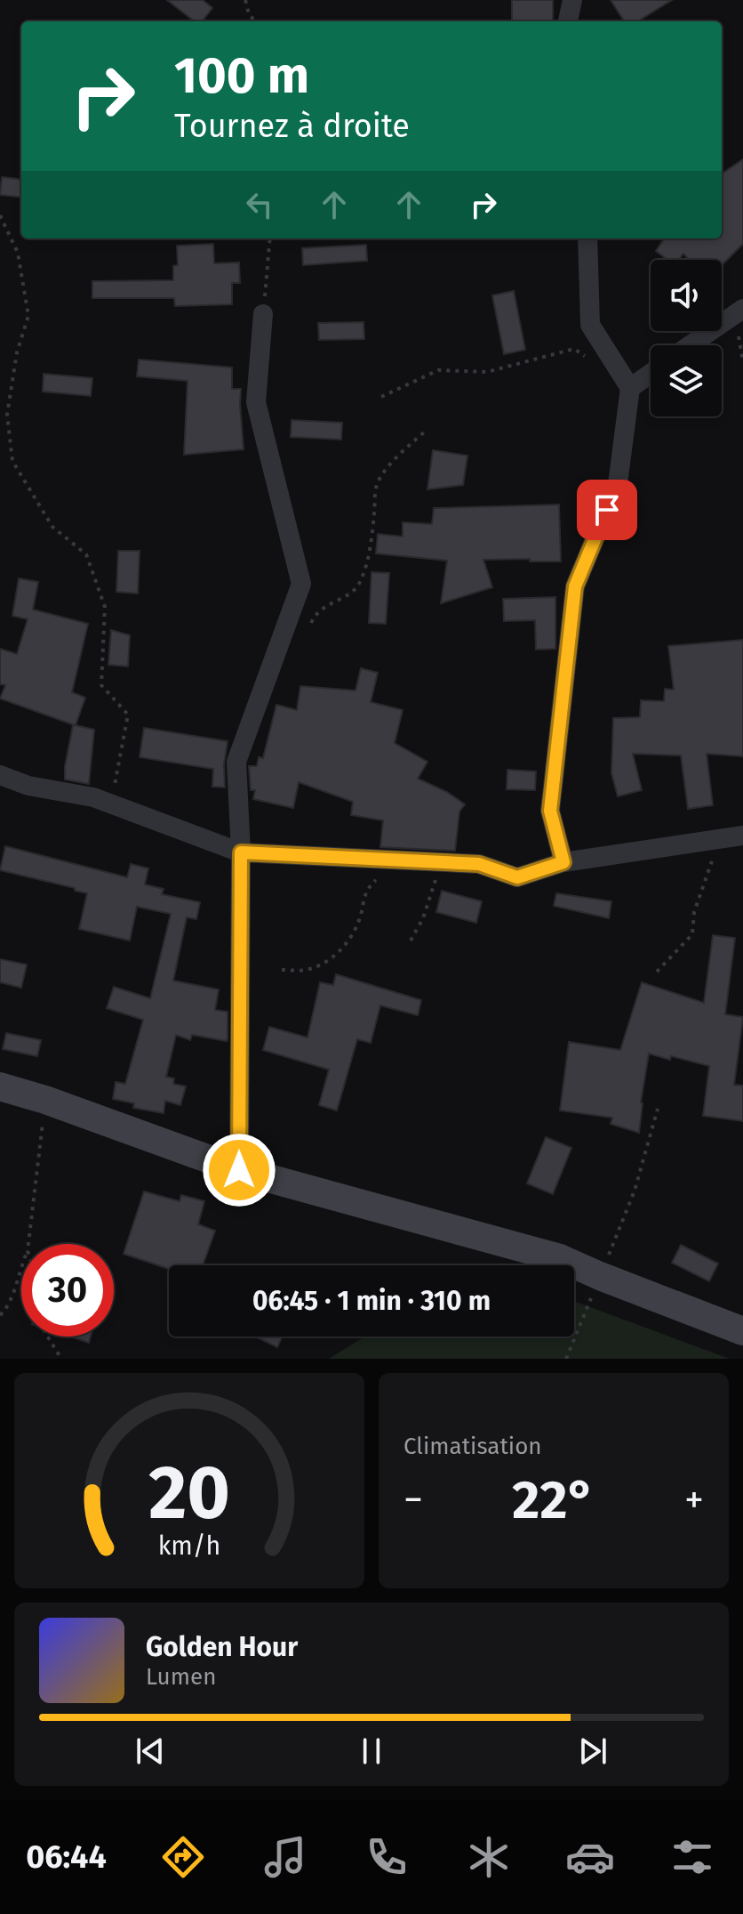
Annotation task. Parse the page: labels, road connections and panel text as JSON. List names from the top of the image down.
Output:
{
  "page": {
    "turn": ["100 m", "Tournez à droite"],
    "limit": "30",
    "trip": "06:45 · 1 min · 310 m",
    "tile": "Climatisation",
    "heat": ["−", "22°", "+"],
    "song": ["Golden Hour", "Lumen"],
    "tabs": "06:44",
    "gauge": ["20", "km/h"]
  }
}
